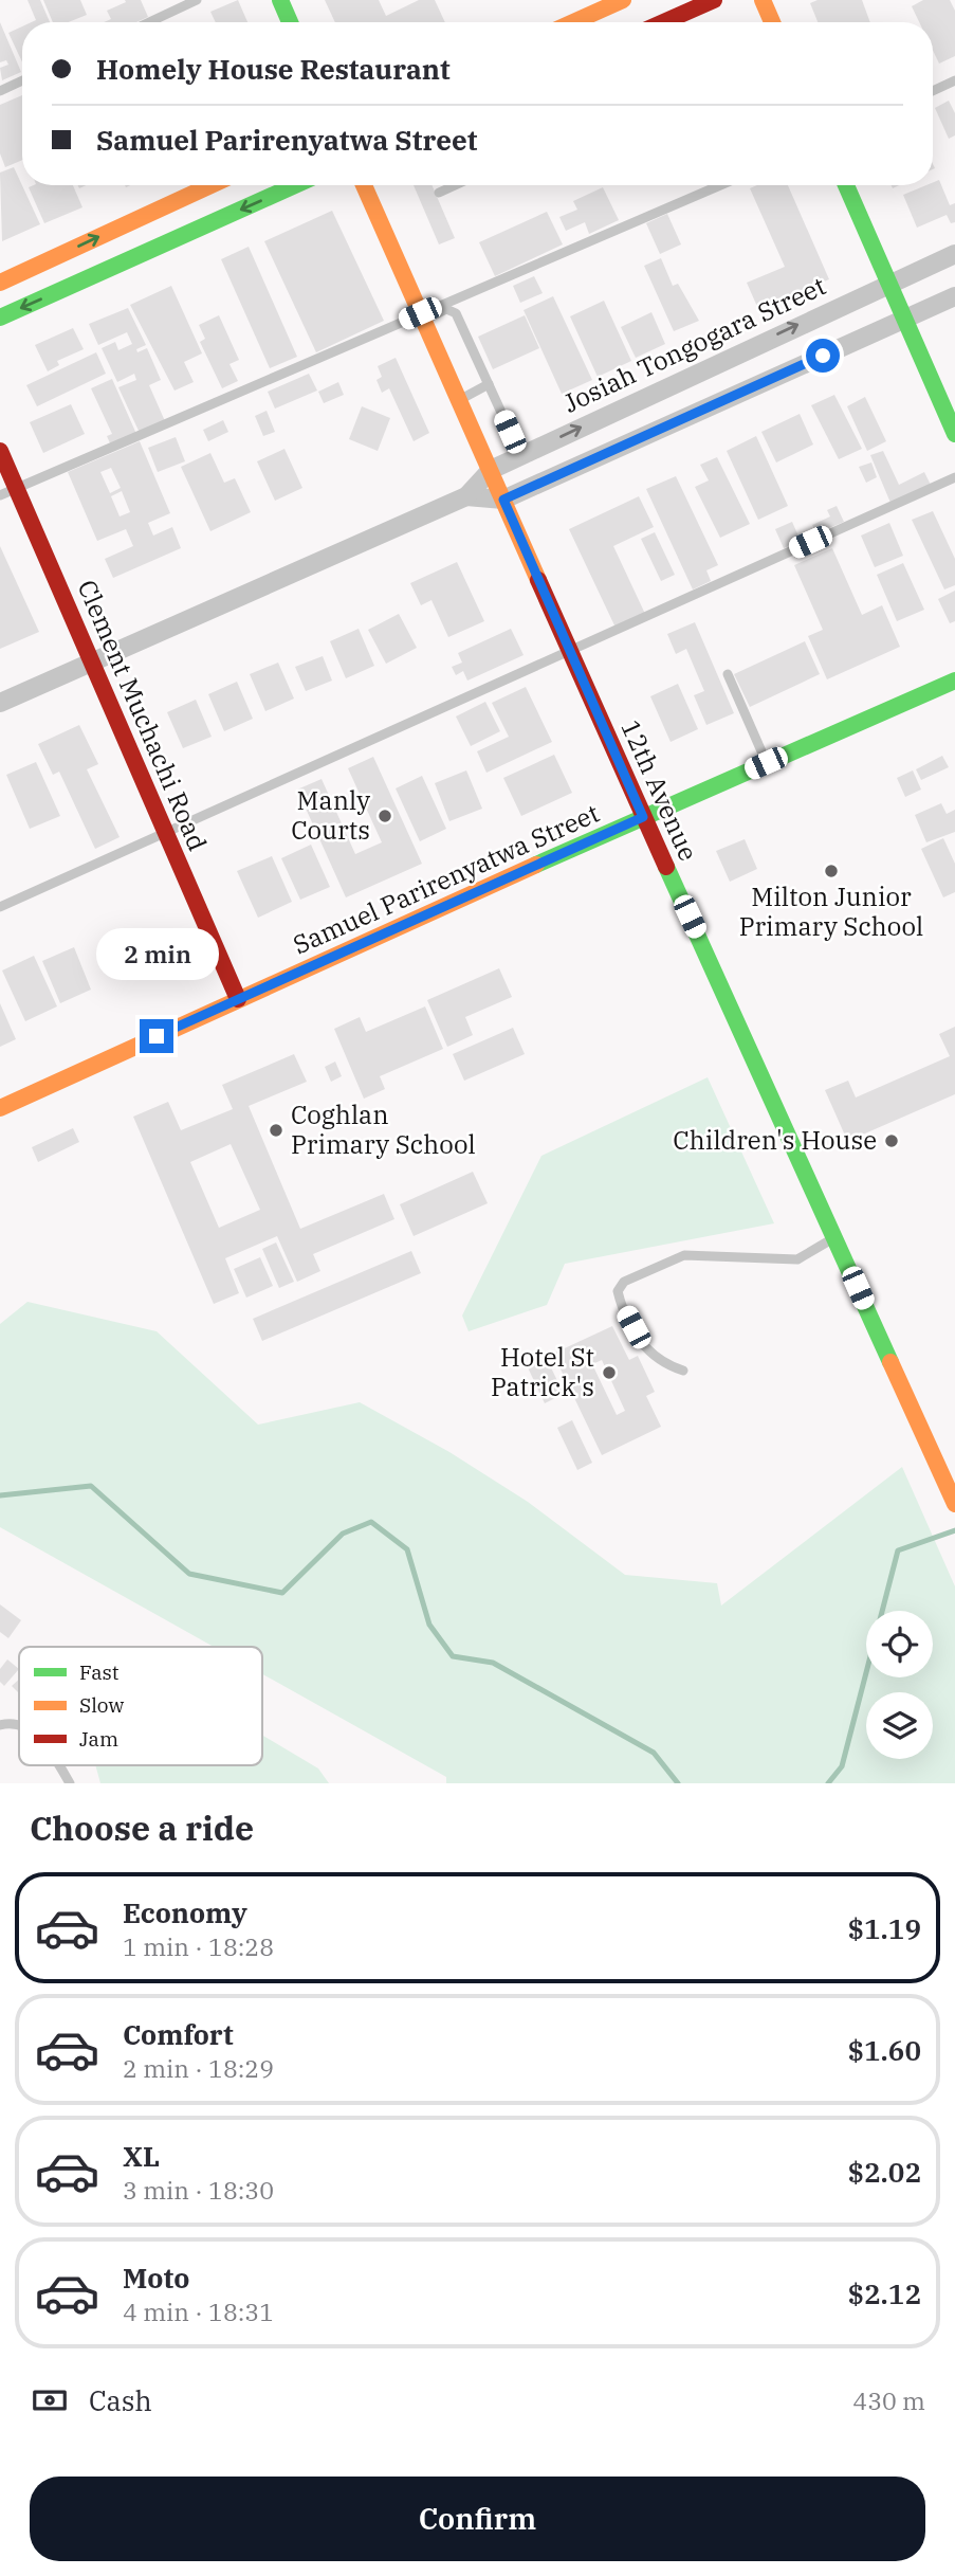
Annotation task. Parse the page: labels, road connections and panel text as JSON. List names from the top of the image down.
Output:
{
  "streets": {
    "main road": ["Clement Muchachi Road", "12th Avenue", "Samuel Parirenyatwa Street"],
    "street": ["Josiah Tongogara Street"]
  },
  "crossings": [
    ["Josiah Tongogara Street", "Clement Muchachi Road"],
    ["Josiah Tongogara Street", "12th Avenue"],
    ["Clement Muchachi Road", "Samuel Parirenyatwa Street"],
    ["12th Avenue", "Samuel Parirenyatwa Street"]
  ],
  "places": [
    "Manly Courts",
    "Milton Junior Primary School",
    "Coghlan Primary School",
    "Children's House",
    "Hotel St Patrick's"
  ],
  "legend": ["Fast", "Slow", "Jam"],
  "page": {
    "banner": ["Homely House Restaurant", "Samuel Parirenyatwa Street"],
    "bubble": "2 min",
    "heading": "Choose a ride",
    "list": [
      {
        "name": "Economy",
        "note": "1 min · 18:28",
        "value": "$1.19"
      },
      {
        "name": "Comfort",
        "note": "2 min · 18:29",
        "value": "$1.60"
      },
      {
        "name": "XL",
        "note": "3 min · 18:30",
        "value": "$2.02"
      },
      {
        "name": "Moto",
        "note": "4 min · 18:31",
        "value": "$2.12"
      }
    ],
    "pay": ["Cash", "430 m"],
    "buttons": "Confirm"
  }
}
